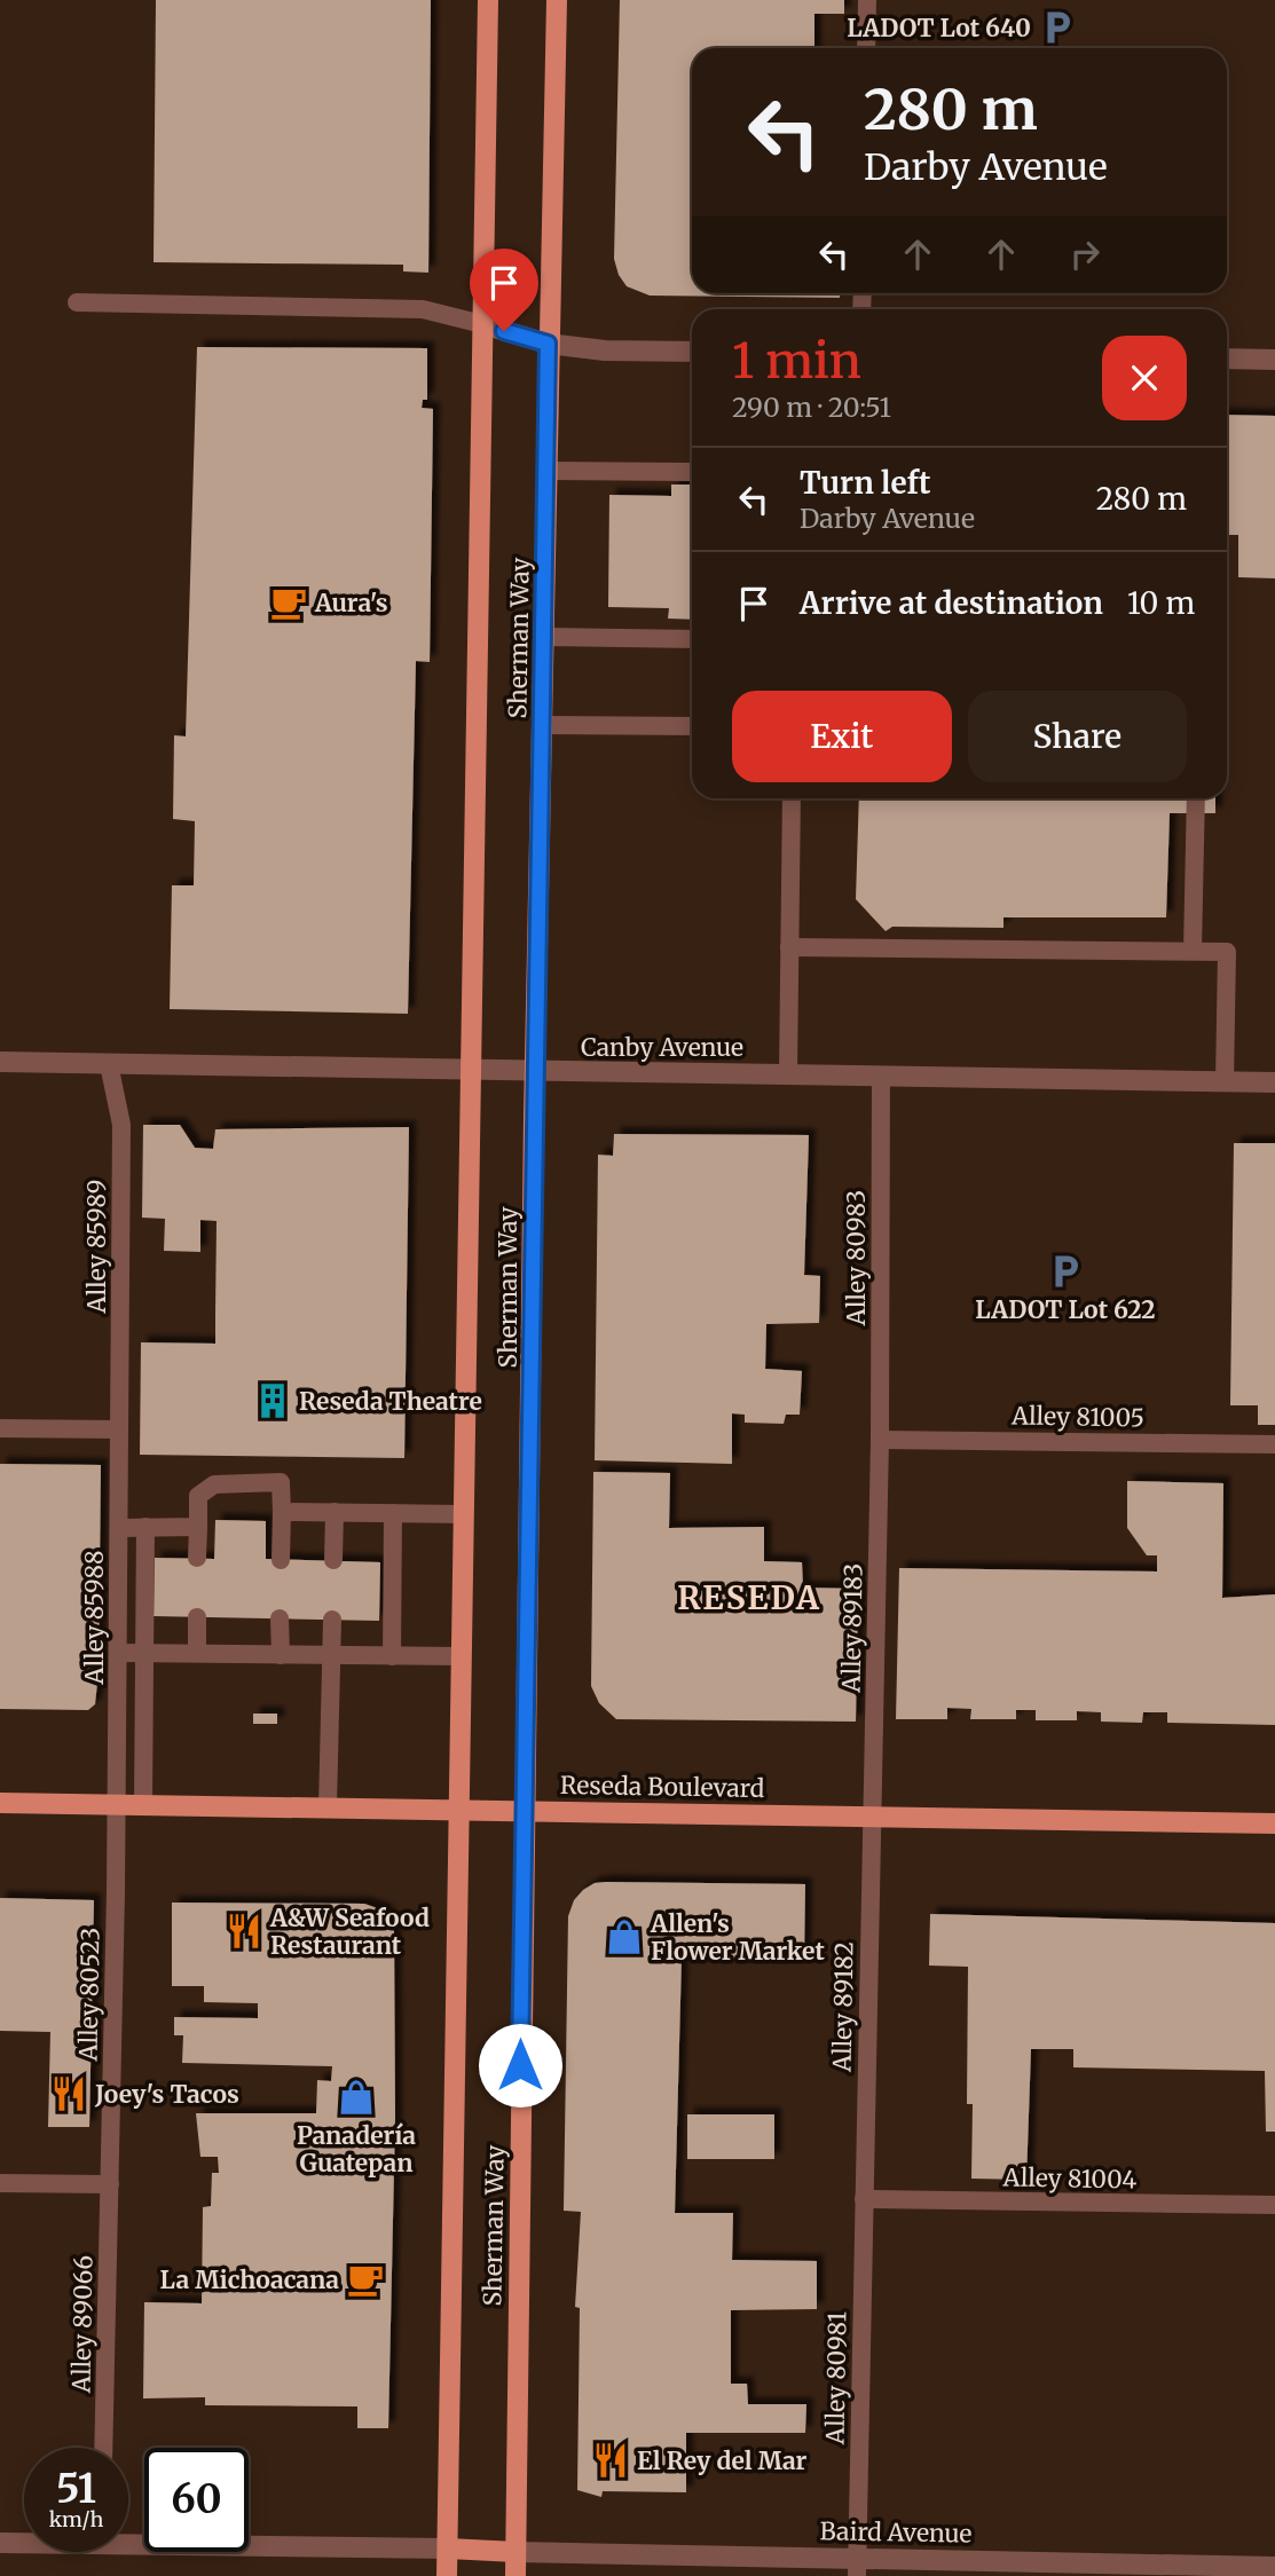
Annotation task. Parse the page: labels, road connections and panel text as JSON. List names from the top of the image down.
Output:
{
  "streets": {
    "main road": ["Sherman Way", "Reseda Boulevard"],
    "street": ["Canby Avenue", "Baird Avenue"],
    "lane": [
      "Alley 85989",
      "Alley 80983",
      "Alley 81005",
      "Alley 85988",
      "Alley 89183",
      "Alley 80523",
      "Alley 89182",
      "Alley 81004",
      "Alley 89066",
      "Alley 80981"
    ]
  },
  "crossings": [
    ["Sherman Way", "Canby Avenue"],
    ["Sherman Way", "Reseda Boulevard"],
    ["Sherman Way", "Baird Avenue"],
    ["Canby Avenue", "Alley 85989"],
    ["Canby Avenue", "Alley 80983"],
    ["Alley 85989", "Alley 85988"],
    ["Alley 80983", "Alley 81005"],
    ["Alley 80983", "Alley 89183"],
    ["Alley 81005", "Alley 89183"],
    ["Alley 85988", "Reseda Boulevard"],
    ["Alley 85988", "Alley 80523"],
    ["Alley 89183", "Reseda Boulevard"],
    ["Alley 89183", "Alley 89182"],
    ["Reseda Boulevard", "Alley 80523"],
    ["Reseda Boulevard", "Alley 89182"],
    ["Alley 80523", "Alley 89066"],
    ["Alley 89182", "Alley 81004"],
    ["Alley 89182", "Alley 80981"],
    ["Alley 81004", "Alley 80981"],
    ["Alley 80981", "Baird Avenue"]
  ],
  "districts": ["RESEDA"],
  "places": {
    "parking": ["LADOT Lot 640", "LADOT Lot 622"],
    "cafe": ["Aura's", "La Michoacana"],
    "building": ["Reseda Theatre"],
    "restaurant": ["A&W Seafood Restaurant", "Joey's Tacos", "El Rey del Mar"],
    "shop": ["Allen's Flower Market", "Panadería Guatepan"]
  },
  "page": {
    "turn": ["280 m", "Darby Avenue"],
    "heading": ["1 min", "290 m · 20:51"],
    "list": [
      {
        "name": "Turn left",
        "note": "Darby Avenue",
        "value": "280 m"
      },
      {
        "name": "Arrive at destination",
        "value": "10 m"
      }
    ],
    "buttons": ["Exit", "Share"],
    "speed": "51 km/h",
    "limit": "60"
  }
}
